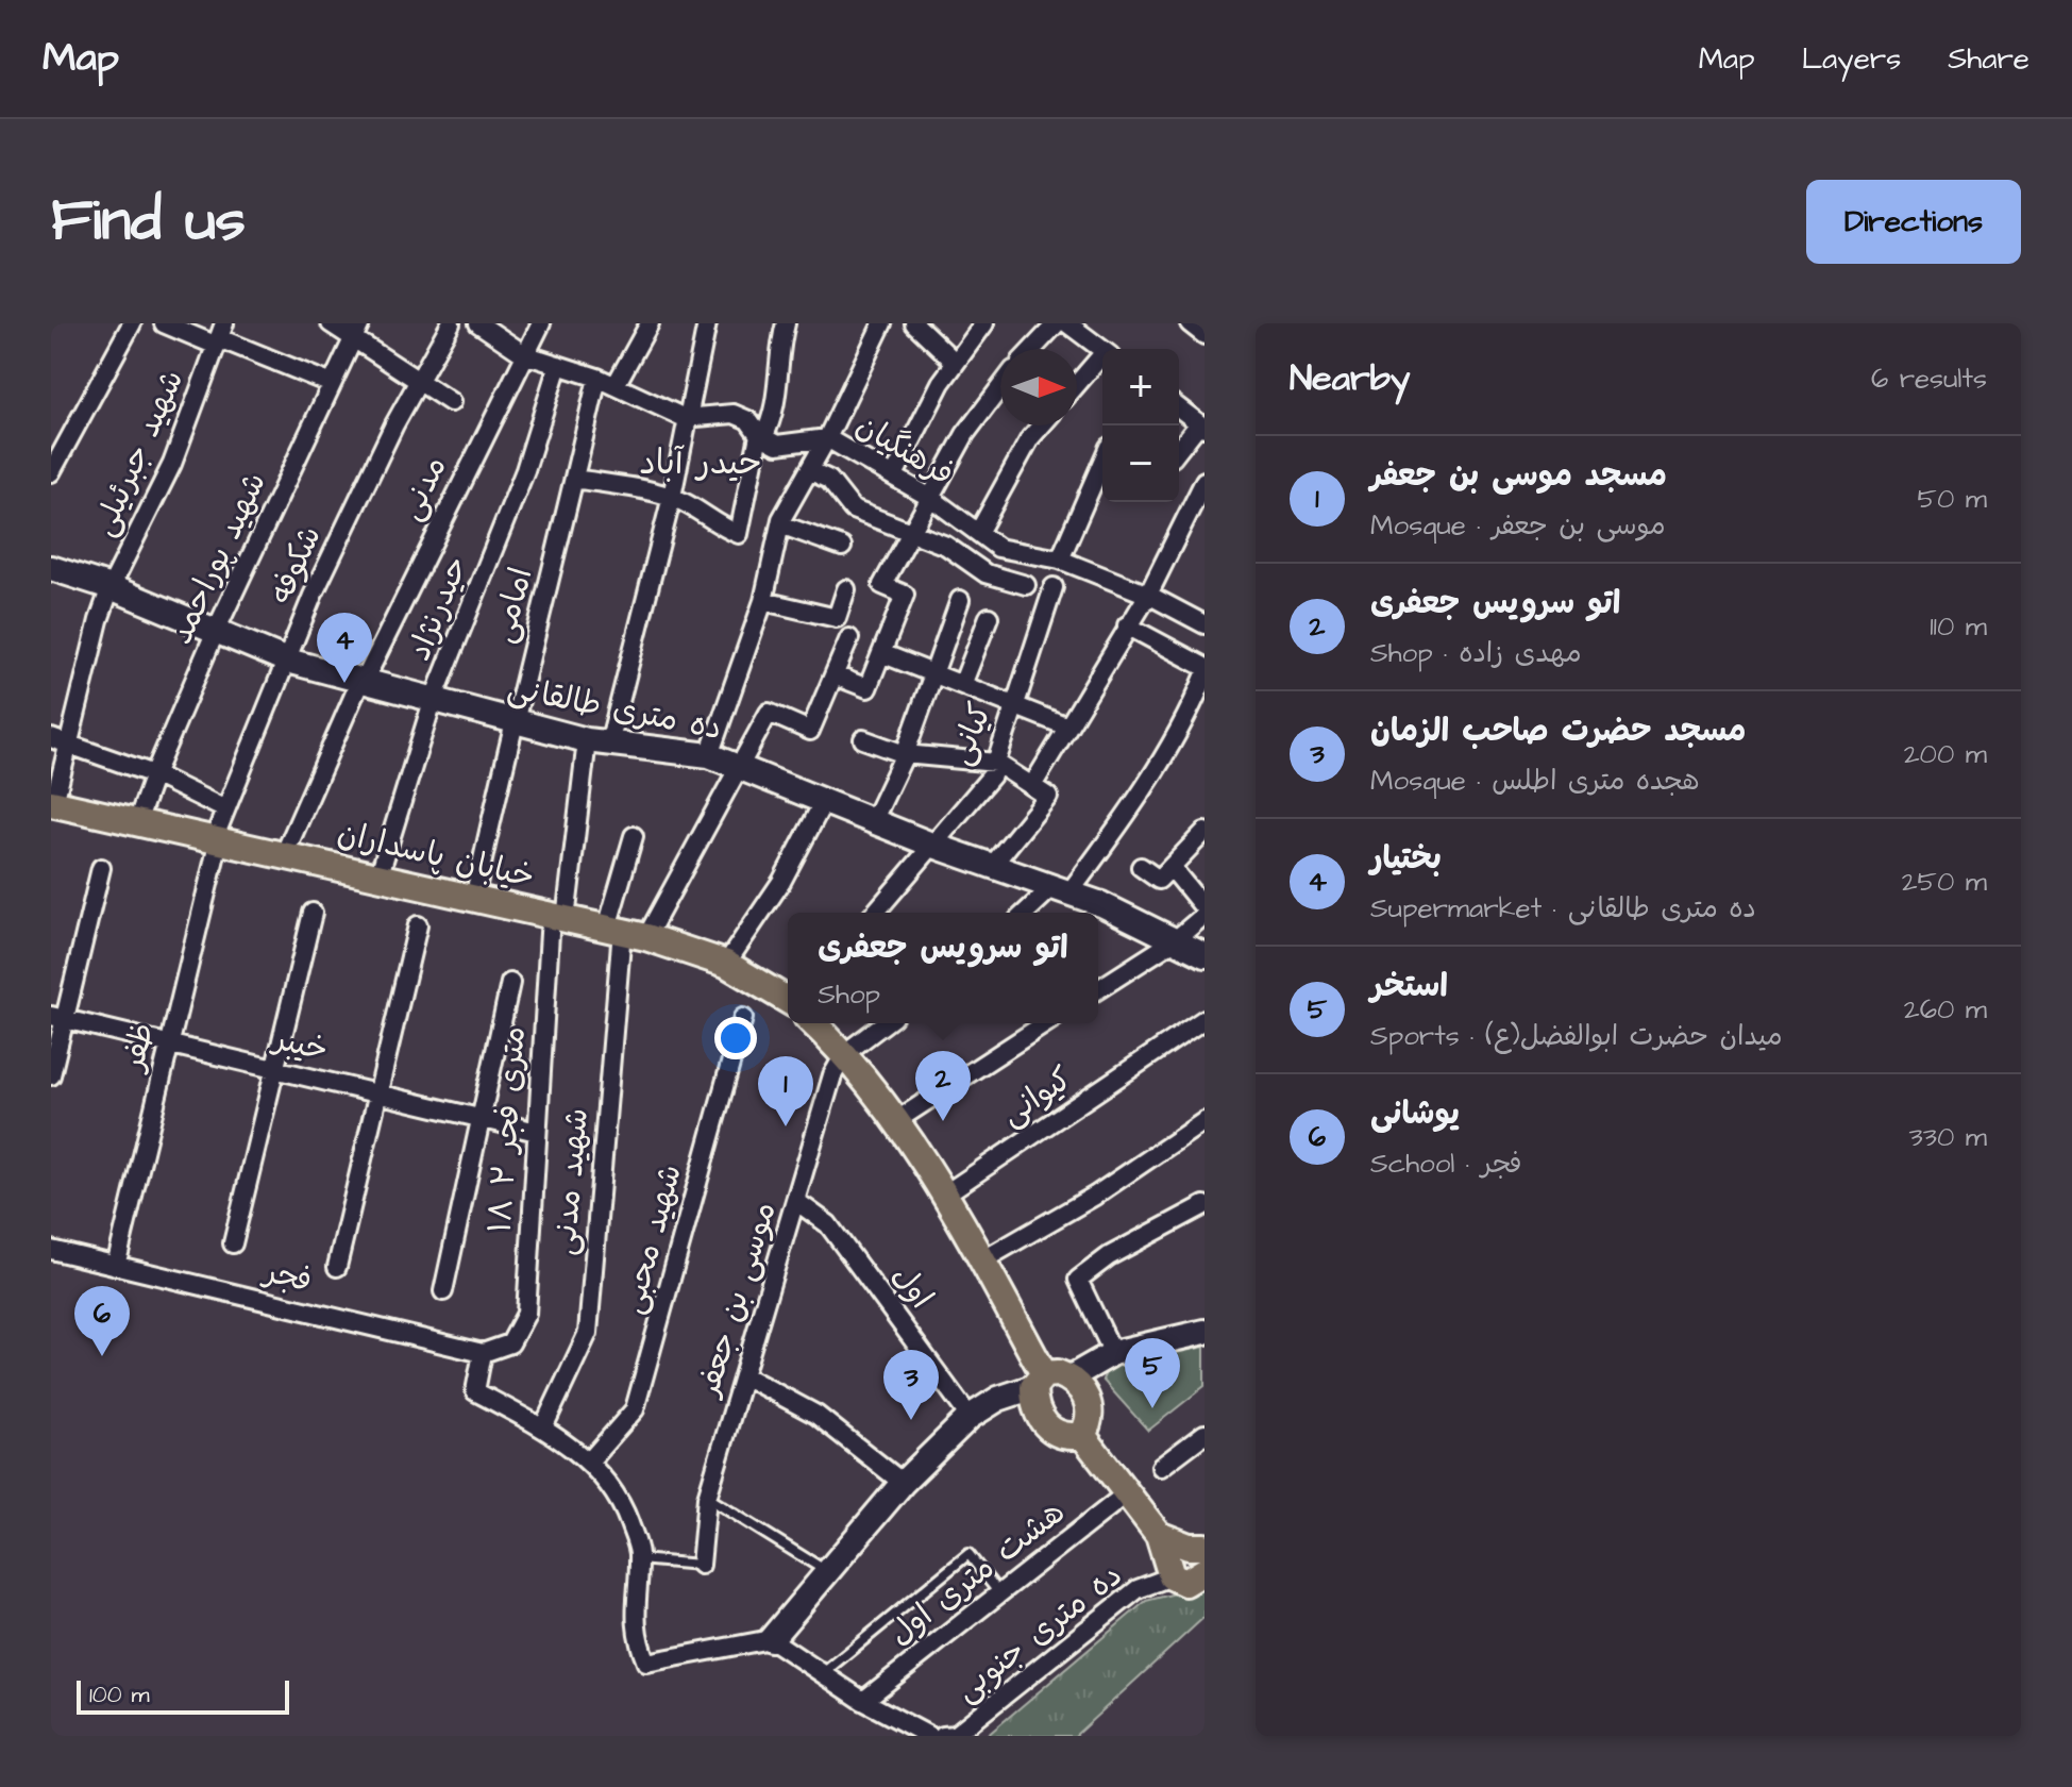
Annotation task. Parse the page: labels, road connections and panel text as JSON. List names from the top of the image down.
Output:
{
  "streets": {
    "main road": ["خیابان پاسداران"],
    "street": [
      "فرهنگیان",
      "شهید جبرئیلی",
      "مدنی",
      "شهید پوراحمد",
      "شکوفه",
      "امامی",
      "حیدرنژاد",
      "ده متری طالقانی",
      "کیانی",
      "خیبر",
      "ظفر",
      "کیوانی",
      "۱۸ متری فجر ۲",
      "شهید مدنی",
      "شهید محبی",
      "فجر",
      "اول",
      "موسی بن جعفر",
      "هشت متری اول",
      "ده متری جنوبی"
    ]
  },
  "crossings": [
    ["فرهنگیان", "۱۸ متری فجر ۲"],
    ["شهید جبرئیلی", "ده متری طالقانی"],
    ["شهید جبرئیلی", "خیابان پاسداران"],
    ["مدنی", "ده متری طالقانی"],
    ["مدنی", "خیابان پاسداران"],
    ["شهید پوراحمد", "ده متری طالقانی"],
    ["شهید پوراحمد", "خیابان پاسداران"],
    ["شکوفه", "ده متری طالقانی"],
    ["شکوفه", "خیابان پاسداران"],
    ["شکوفه", "ظفر"],
    ["امامی", "ده متری طالقانی"],
    ["امامی", "خیابان پاسداران"],
    ["حیدرنژاد", "ده متری طالقانی"],
    ["حیدرنژاد", "خیابان پاسداران"],
    ["ده متری طالقانی", "کیانی"],
    ["ده متری طالقانی", "۱۸ متری فجر ۲"],
    ["خیابان پاسداران", "ظفر"],
    ["خیابان پاسداران", "۱۸ متری فجر ۲"],
    ["خیابان پاسداران", "شهید مدنی"],
    ["خیبر", "ظفر"],
    ["خیبر", "۱۸ متری فجر ۲"],
    ["ظفر", "فجر"],
    ["۱۸ متری فجر ۲", "فجر"],
    ["اول", "موسی بن جعفر"]
  ],
  "districts": ["حیدر آباد"],
  "scale_bar": "100 m",
  "north": "right",
  "page": {
    "header": "Map",
    "nav": ["Map", "Layers", "Share"],
    "title": "Find us",
    "buttons": "Directions",
    "heading": ["Nearby", "6 results"],
    "map_buttons": ["+", "−"],
    "list": [
      {
        "mark": "1",
        "name": "مسجد موسی بن جعفر",
        "note": "Mosque · موسی بن جعفر",
        "value": "50 m"
      },
      {
        "mark": "2",
        "name": "اتو سرویس جعفری",
        "note": "Shop · مهدی زاده",
        "value": "110 m"
      },
      {
        "mark": "3",
        "name": "مسجد حضرت صاحب الزمان",
        "note": "Mosque · هجده متری اطلس",
        "value": "200 m"
      },
      {
        "mark": "4",
        "name": "بختیار",
        "note": "Supermarket · ده متری طالقانی",
        "value": "250 m"
      },
      {
        "mark": "5",
        "name": "استخر",
        "note": "Sports · میدان حضرت ابوالفضل(ع)",
        "value": "260 m"
      },
      {
        "mark": "6",
        "name": "یوشانی",
        "note": "School · فجر",
        "value": "330 m"
      }
    ],
    "pins": [
      "4",
      "2",
      "1",
      "6",
      "5",
      "3"
    ],
    "popup": ["اتو سرویس جعفری", "Shop"],
    "scale": "100 m"
  }
}
